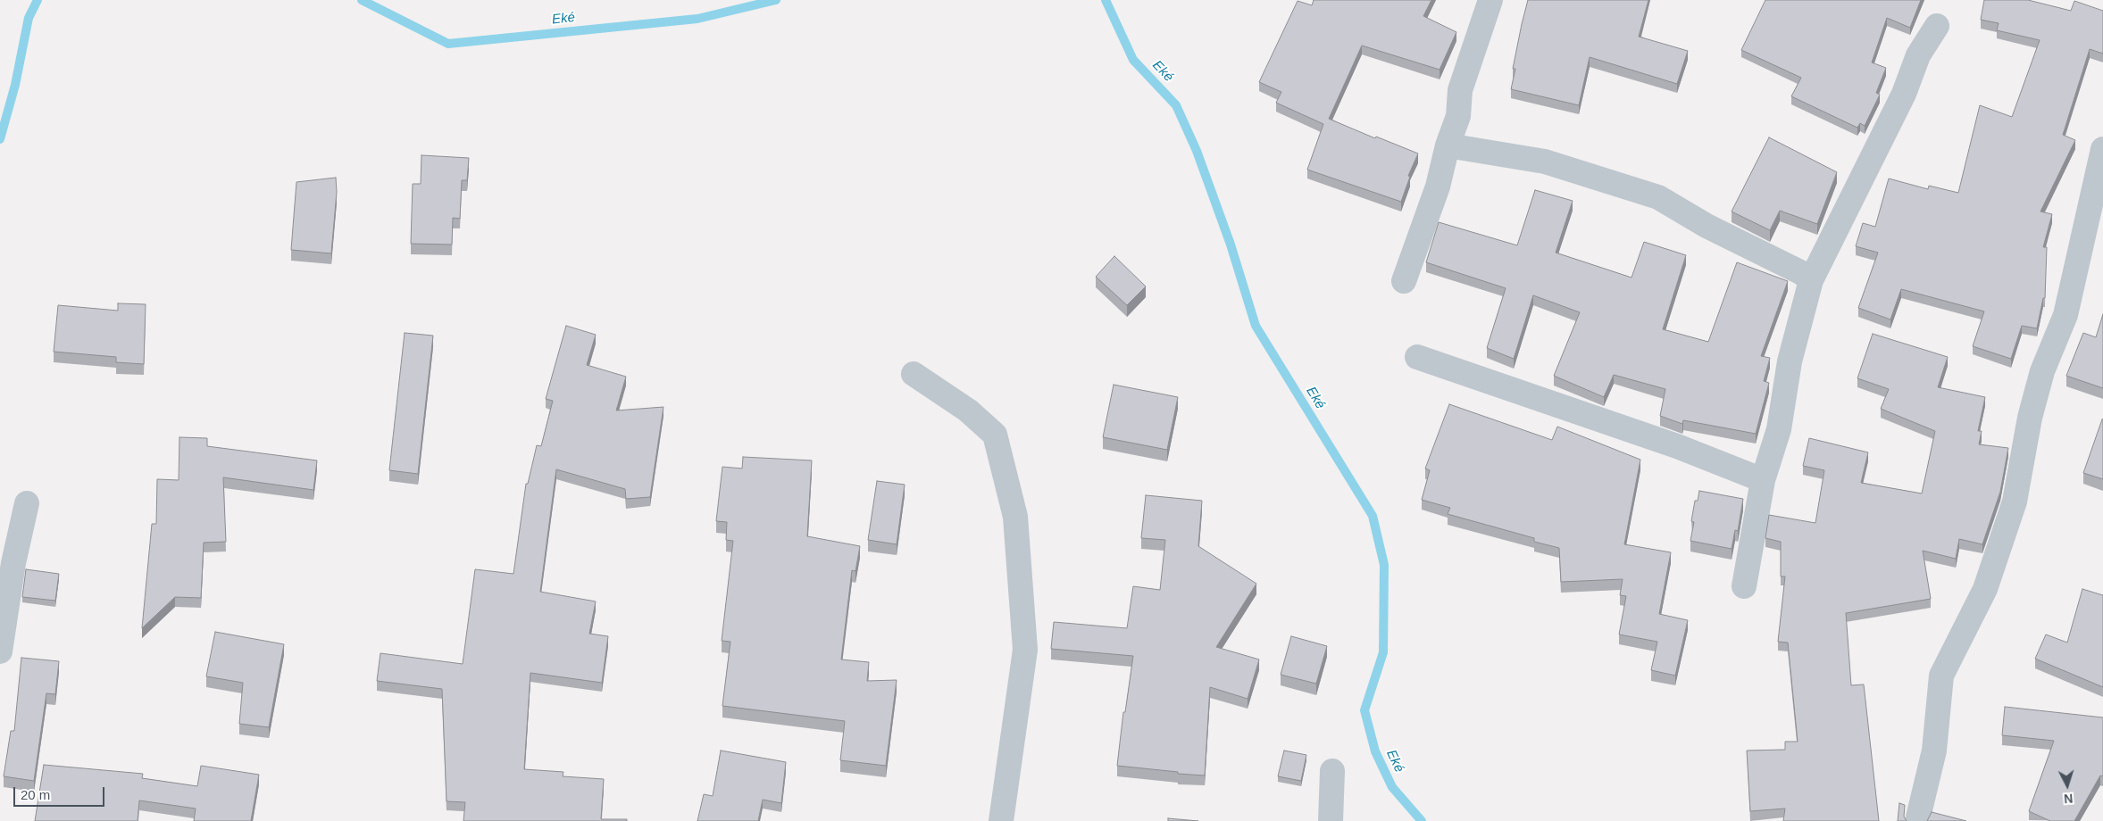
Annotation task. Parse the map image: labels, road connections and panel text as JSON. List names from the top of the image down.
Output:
{
  "water": ["Eké"],
  "scale_bar": "20 m",
  "north": "bottom"
}
